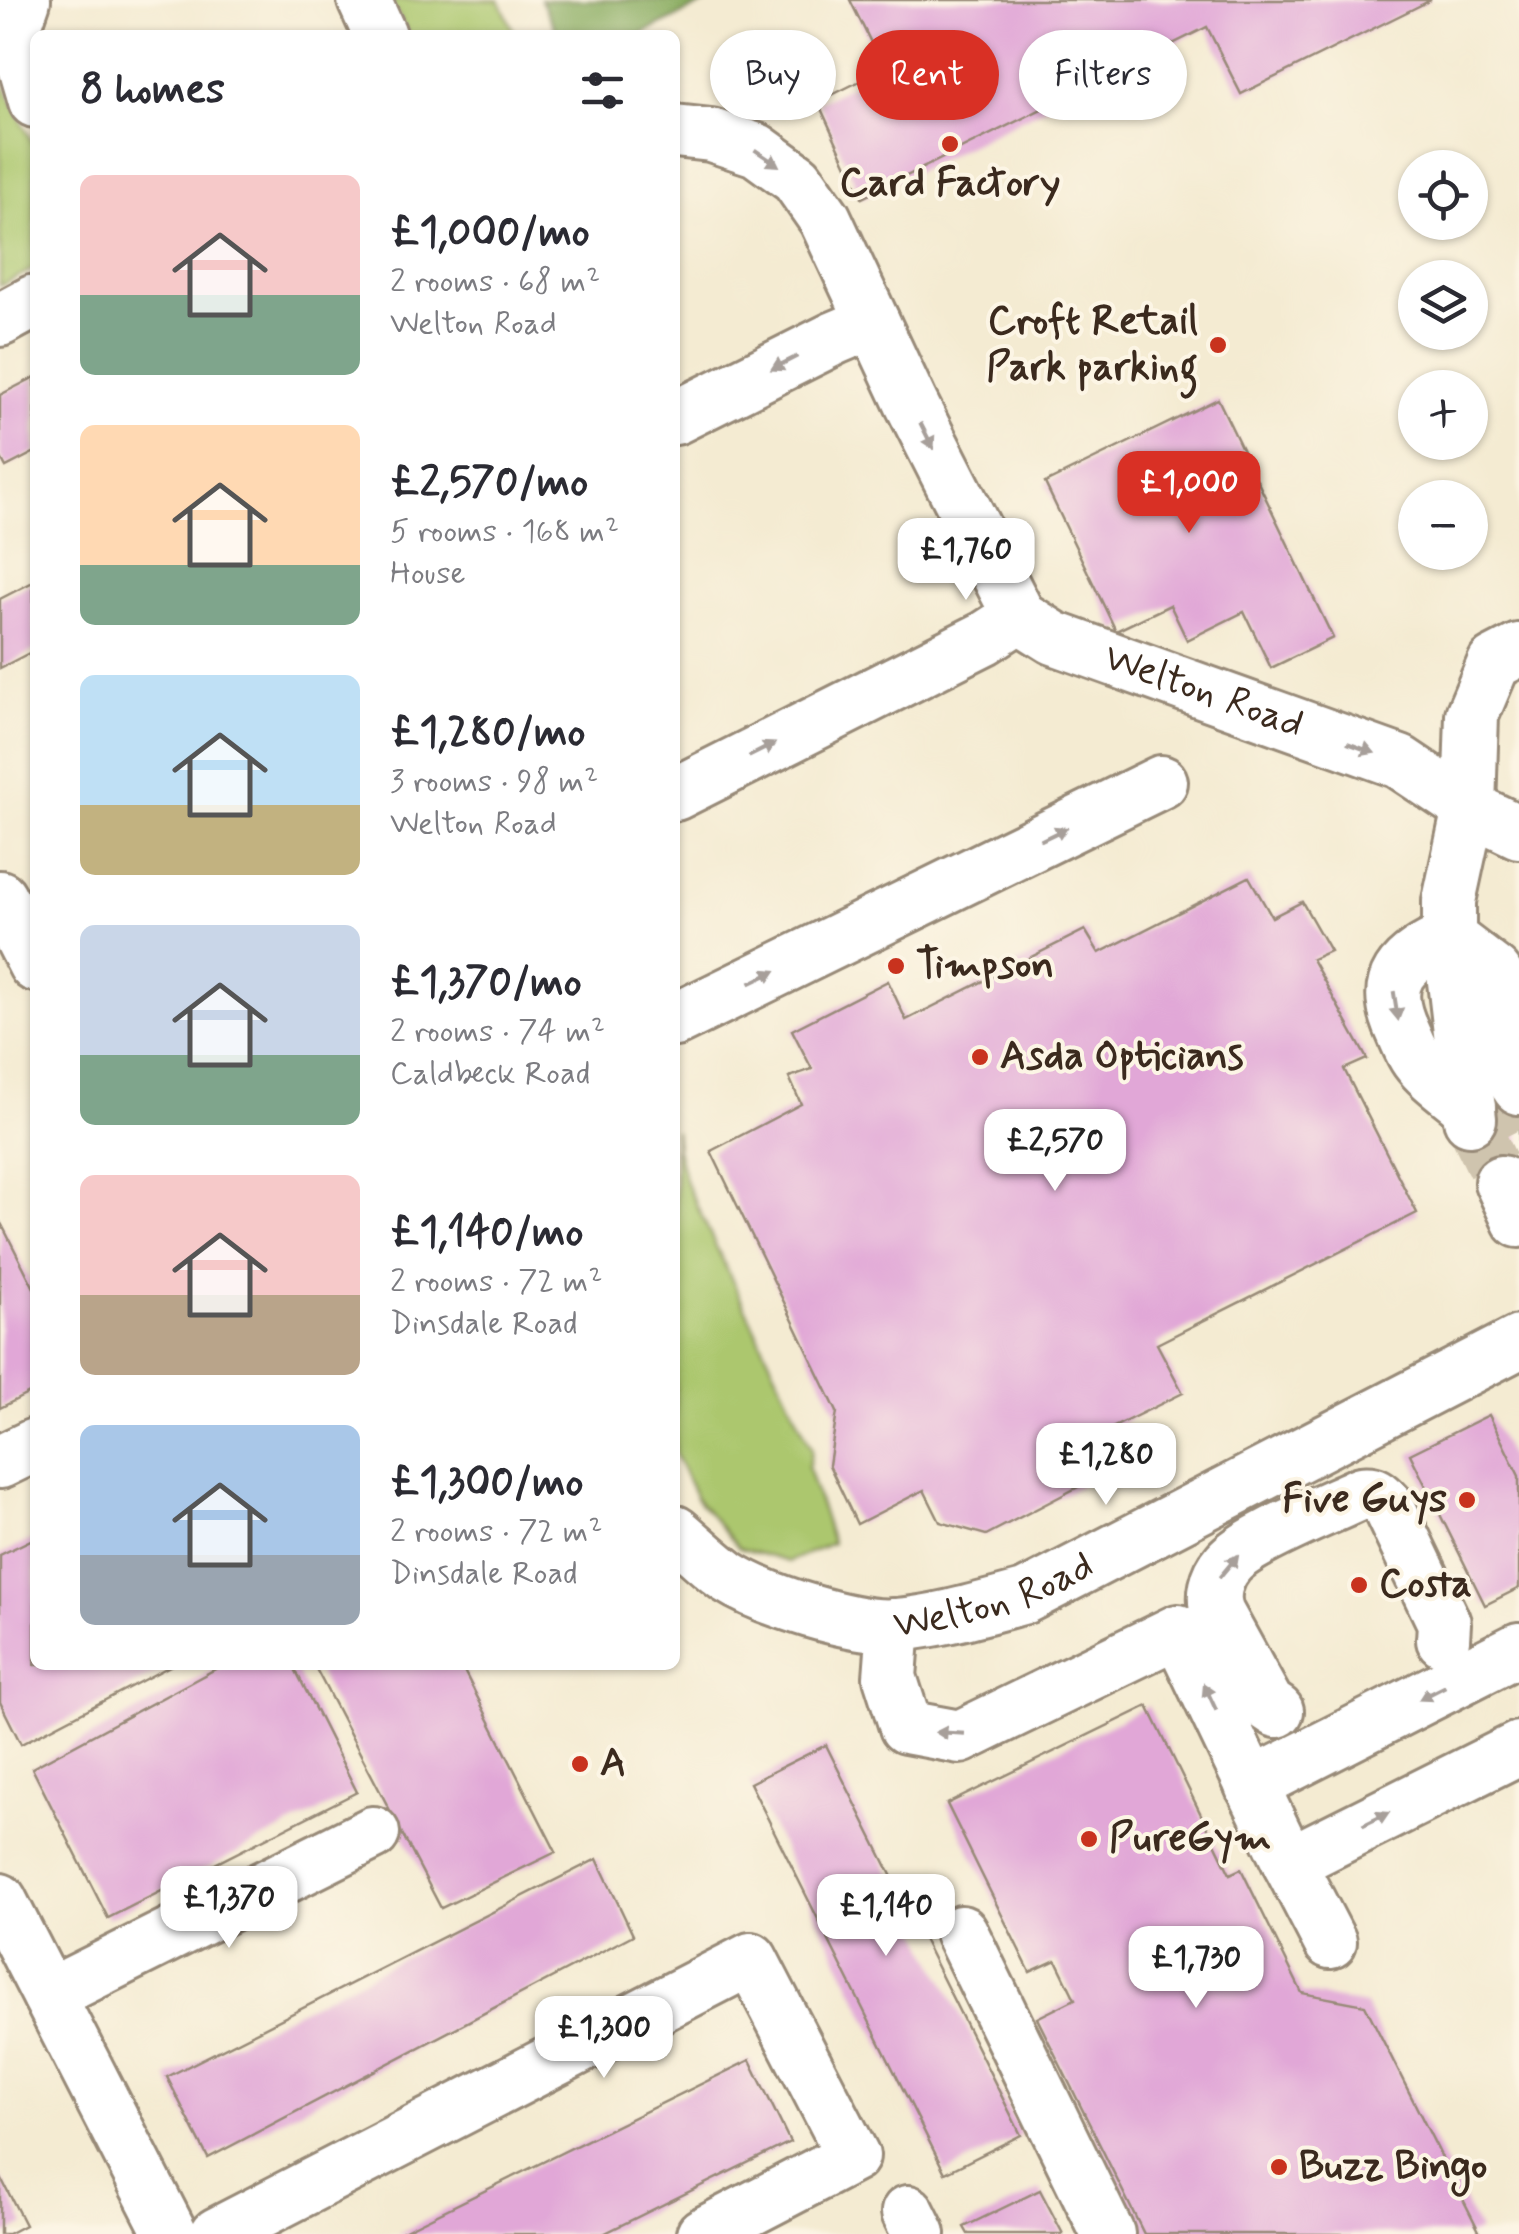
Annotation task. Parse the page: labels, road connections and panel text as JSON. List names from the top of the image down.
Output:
{
  "streets": {
    "street": ["Welton Road"]
  },
  "places": [
    "Card Factory",
    "Croft Retail Park parking",
    "Timpson",
    "Asda Opticians",
    "Five Guys",
    "Costa",
    "A",
    "PureGym",
    "Buzz Bingo"
  ],
  "page": {
    "chip": ["Buy", "Rent", "Filters"],
    "heading": "8 homes",
    "map_buttons": ["+", "−"],
    "list": [
      {
        "name": "£1,000/mo",
        "note": "2 rooms · 68 m² · Welton Road"
      },
      {
        "name": "£2,570/mo",
        "note": "5 rooms · 168 m² · House"
      },
      {
        "name": "£1,280/mo",
        "note": "3 rooms · 98 m² · Welton Road"
      },
      {
        "name": "£1,370/mo",
        "note": "2 rooms · 74 m² · Caldbeck Road"
      },
      {
        "name": "£1,140/mo",
        "note": "2 rooms · 72 m² · Dinsdale Road"
      },
      {
        "name": "£1,300/mo",
        "note": "2 rooms · 72 m² · Dinsdale Road"
      }
    ],
    "price": [
      "£1,000",
      "£1,760",
      "£2,570",
      "£1,280",
      "£1,370",
      "£1,140",
      "£1,730",
      "£1,300"
    ]
  }
}
